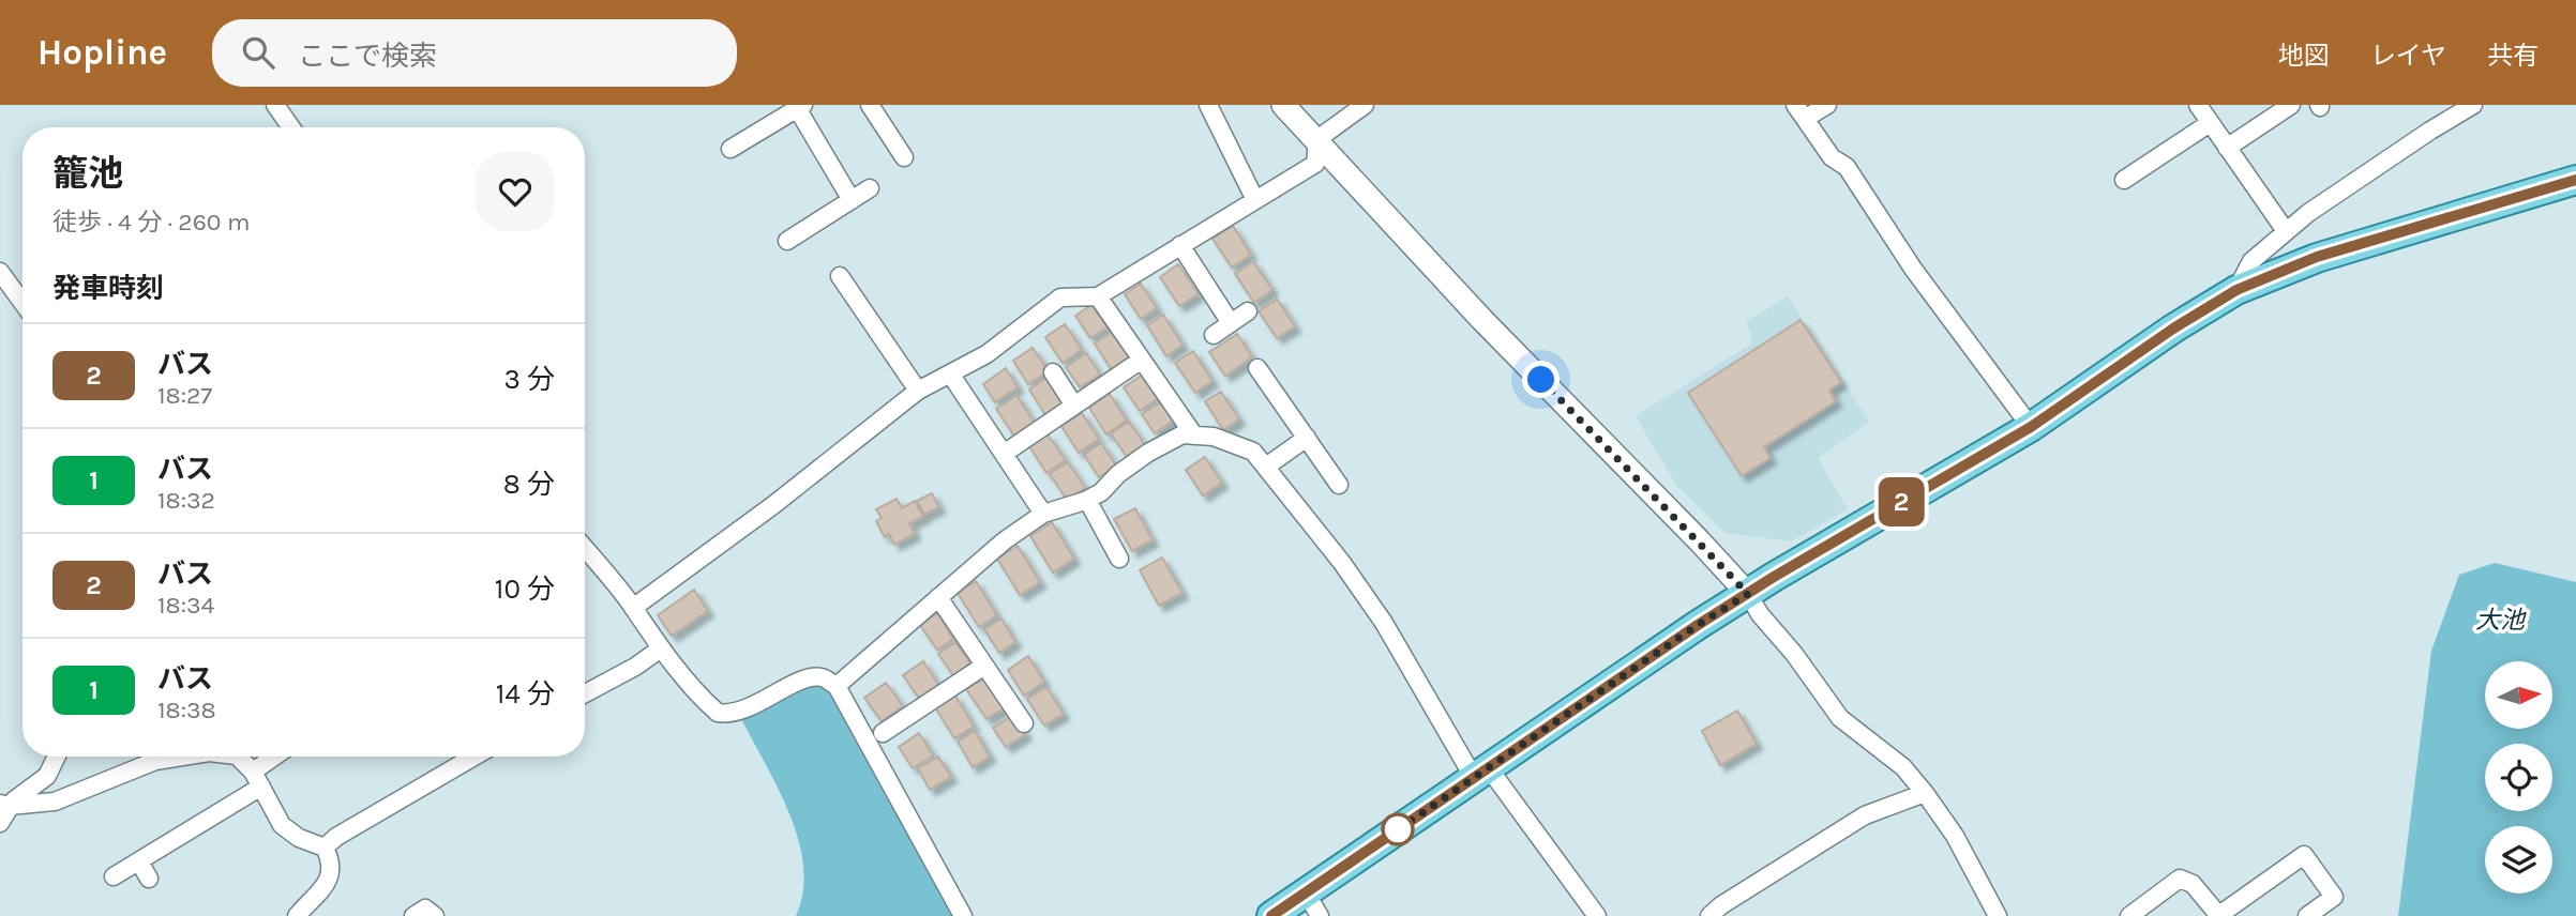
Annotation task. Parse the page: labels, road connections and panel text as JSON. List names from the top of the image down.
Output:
{
  "water": ["大池"],
  "lines": ["bus line 2"],
  "north": "right",
  "page": {
    "header": "Hopline",
    "search": "ここで検索",
    "nav": ["地図", "レイヤ", "共有"],
    "on_map": "2",
    "heading": [
      ["籠池", "徒歩 · 4 分 · 260 m"],
      "発車時刻"
    ],
    "list": [
      {
        "mark": "2",
        "name": "バス",
        "note": "18:27",
        "value": "3 分"
      },
      {
        "mark": "1",
        "name": "バス",
        "note": "18:32",
        "value": "8 分"
      },
      {
        "mark": "2",
        "name": "バス",
        "note": "18:34",
        "value": "10 分"
      },
      {
        "mark": "1",
        "name": "バス",
        "note": "18:38",
        "value": "14 分"
      }
    ]
  }
}
